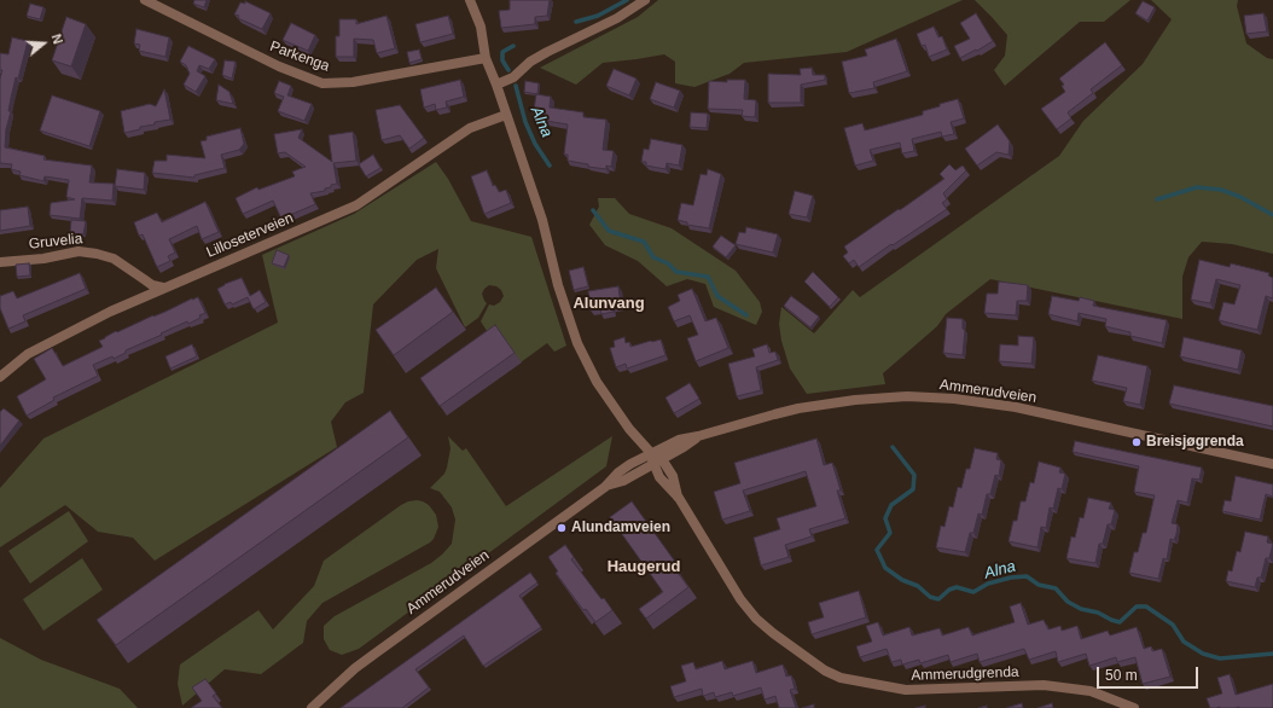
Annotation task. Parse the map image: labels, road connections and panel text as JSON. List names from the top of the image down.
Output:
{
  "streets": {
    "street": [
      "Parkenga",
      "Lilloseterveien",
      "Gruvelia",
      "Ammerudveien",
      "Ammerudgrenda"
    ]
  },
  "crossings": [
    ["Lilloseterveien", "Gruvelia"],
    ["Ammerudveien", "Ammerudgrenda"]
  ],
  "districts": ["Alunvang", "Haugerud"],
  "water": ["Alna"],
  "places": ["Breisjøgrenda", "Alundamveien"],
  "scale_bar": "50 m",
  "north": "right"
}
